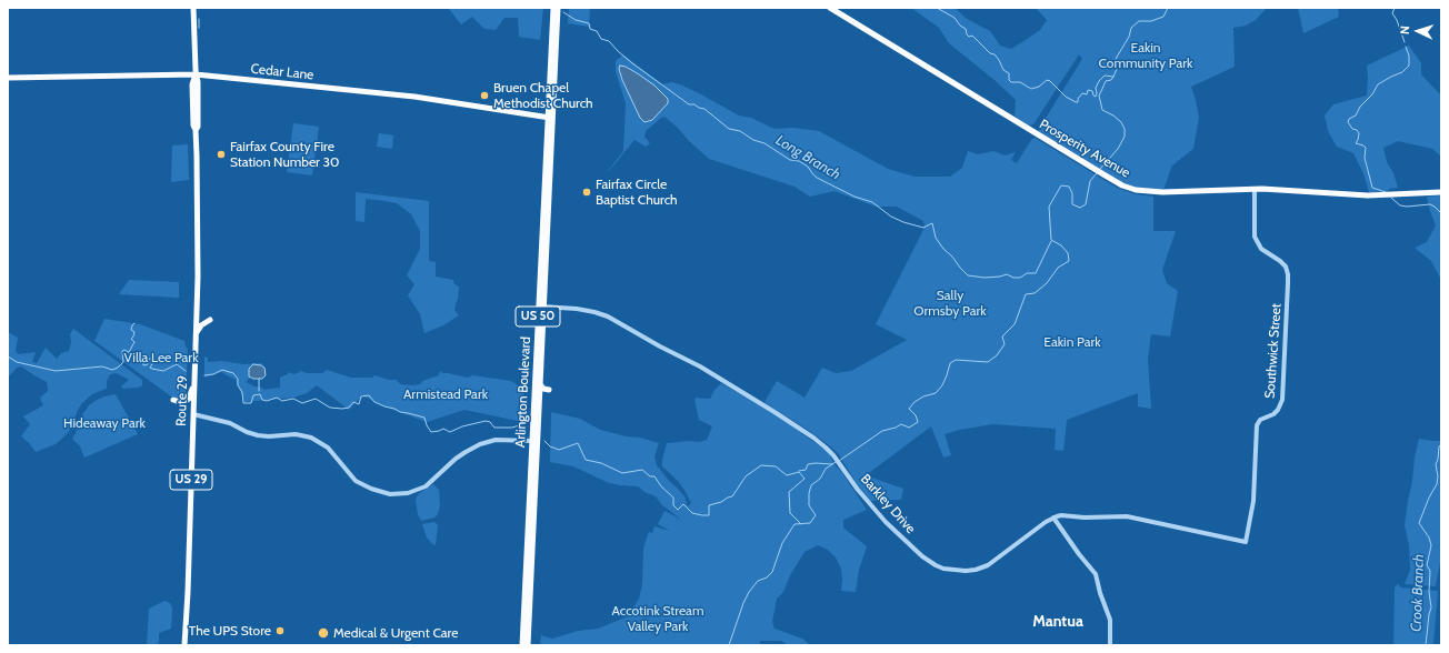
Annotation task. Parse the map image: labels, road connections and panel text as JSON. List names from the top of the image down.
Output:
{
  "streets": {
    "main road": [
      "Cedar Lane",
      "Prosperity Avenue",
      "US 50",
      "Arlington Boulevard",
      "Route 29",
      "US 29"
    ],
    "street": ["Southwick Street", "Barkley Drive"]
  },
  "crossings": [
    ["Cedar Lane", "Arlington Boulevard"],
    ["Cedar Lane", "Route 29"],
    ["Prosperity Avenue", "Southwick Street"],
    ["Southwick Street", "Barkley Drive"],
    ["Arlington Boulevard", "Barkley Drive"]
  ],
  "districts": ["Mantua"],
  "water": ["Long Branch", "Crook Branch"],
  "parks": [
    "Eakin Community Park",
    "Sally Ormsby Park",
    "Eakin Park",
    "Villa Lee Park",
    "Armistead Park",
    "Hideaway Park",
    "Accotink Stream Valley Park"
  ],
  "places": [
    "Bruen Chapel Methodist Church",
    "Fairfax County Fire Station Number 30",
    "Fairfax Circle Baptist Church",
    "The UPS Store",
    "Medical & Urgent Care"
  ],
  "north": "left"
}
